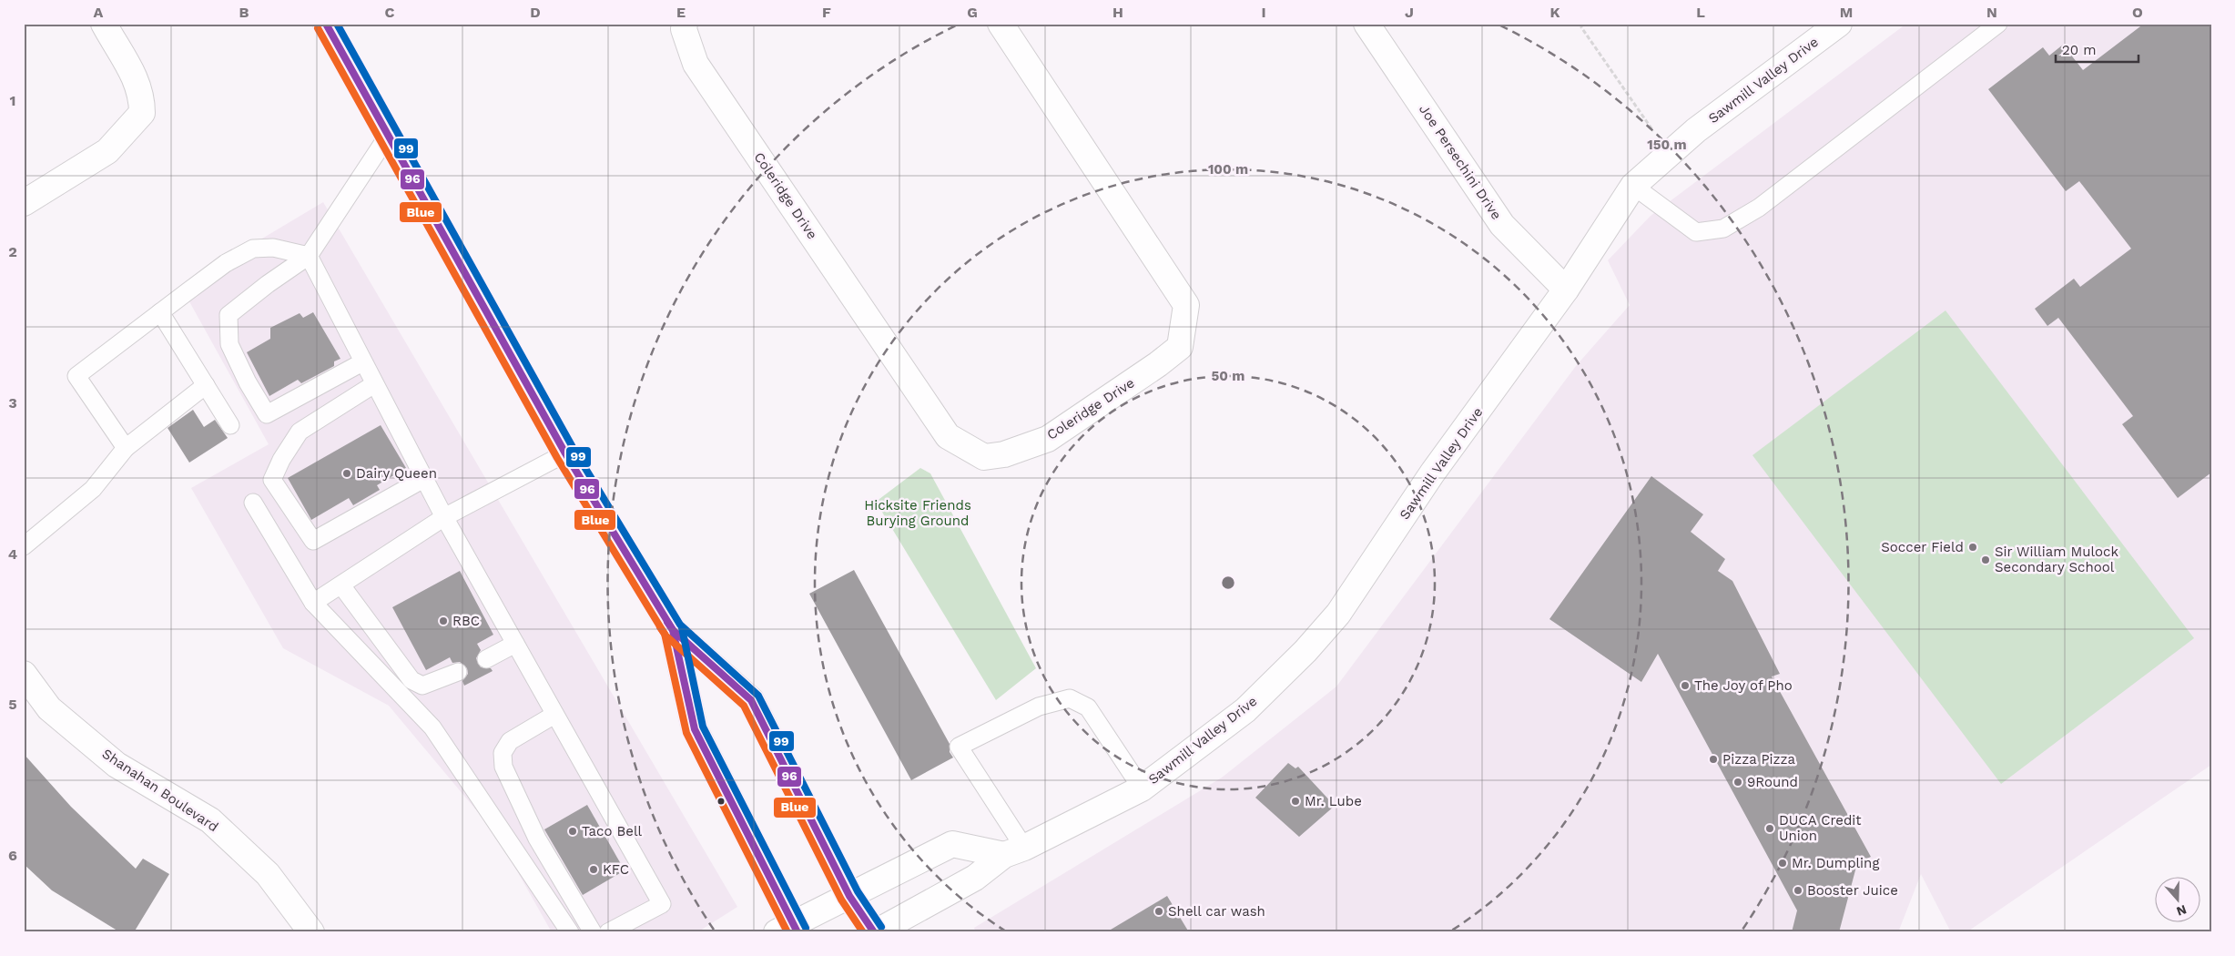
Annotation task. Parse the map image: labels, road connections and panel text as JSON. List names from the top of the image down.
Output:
{
  "streets": {
    "street": [
      "Sawmill Valley Drive",
      "Joe Persechini Drive",
      "Coleridge Drive",
      "Shanahan Boulevard"
    ]
  },
  "crossings": [
    ["Sawmill Valley Drive", "Joe Persechini Drive"]
  ],
  "parks": ["Hicksite Friends Burying Ground"],
  "places": [
    "Dairy Queen",
    "Soccer Field",
    "Sir William Mulock Secondary School",
    "RBC",
    "The Joy of Pho",
    "Pizza Pizza",
    "9Round",
    "Mr. Lube",
    "DUCA Credit Union",
    "Taco Bell",
    "Mr. Dumpling",
    "KFC",
    "Booster Juice",
    "Shell car wash"
  ],
  "lines": ["transit line 96", "transit line 99", "transit line Blue"],
  "scale_bar": "20 m",
  "north": "bottom",
  "grid": {
    "columns": [
      "A",
      "B",
      "C",
      "D",
      "E",
      "F",
      "G",
      "H",
      "I",
      "J",
      "K",
      "L",
      "M",
      "N",
      "O"
    ],
    "rows": [
      "1",
      "2",
      "3",
      "4",
      "5",
      "6"
    ]
  },
  "rings": ["150 m", "100 m", "50 m"]
}
